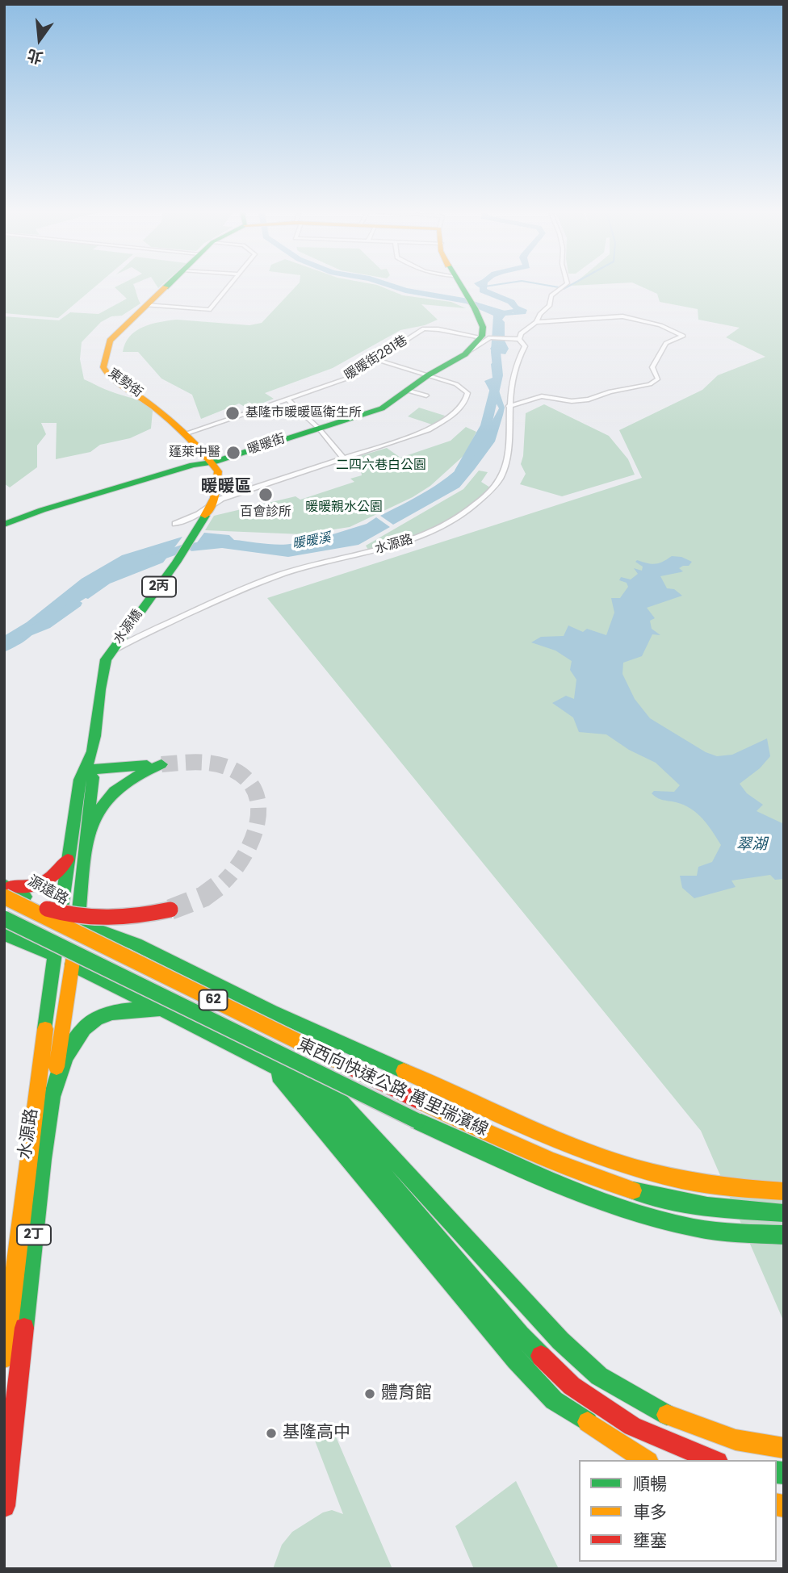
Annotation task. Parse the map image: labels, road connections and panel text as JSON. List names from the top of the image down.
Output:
{
  "streets": {
    "main road": [
      "東勢街",
      "暖暖街",
      "水源路",
      "2丙",
      "水源橋",
      "源遠路",
      "62",
      "東西向快速公路 萬里瑞濱線",
      "2丁"
    ],
    "street": ["暖暖街281巷"]
  },
  "crossings": [
    ["暖暖街281巷", "東勢街"],
    ["暖暖街281巷", "暖暖街"],
    ["東勢街", "暖暖街"],
    ["東勢街", "2丙"],
    ["暖暖街", "2丙"],
    ["水源路", "水源橋"],
    ["水源路", "源遠路"],
    ["2丙", "水源橋"]
  ],
  "districts": ["暖暖區"],
  "water": ["暖暖溪", "翠湖"],
  "parks": ["二四六巷白公園", "暖暖親水公園"],
  "places": [
    "基隆市暖暖區衛生所",
    "蓬萊中醫",
    "百會診所",
    "體育館",
    "基隆高中"
  ],
  "legend": ["順暢", "車多", "壅塞"],
  "north": "bottom"
}
